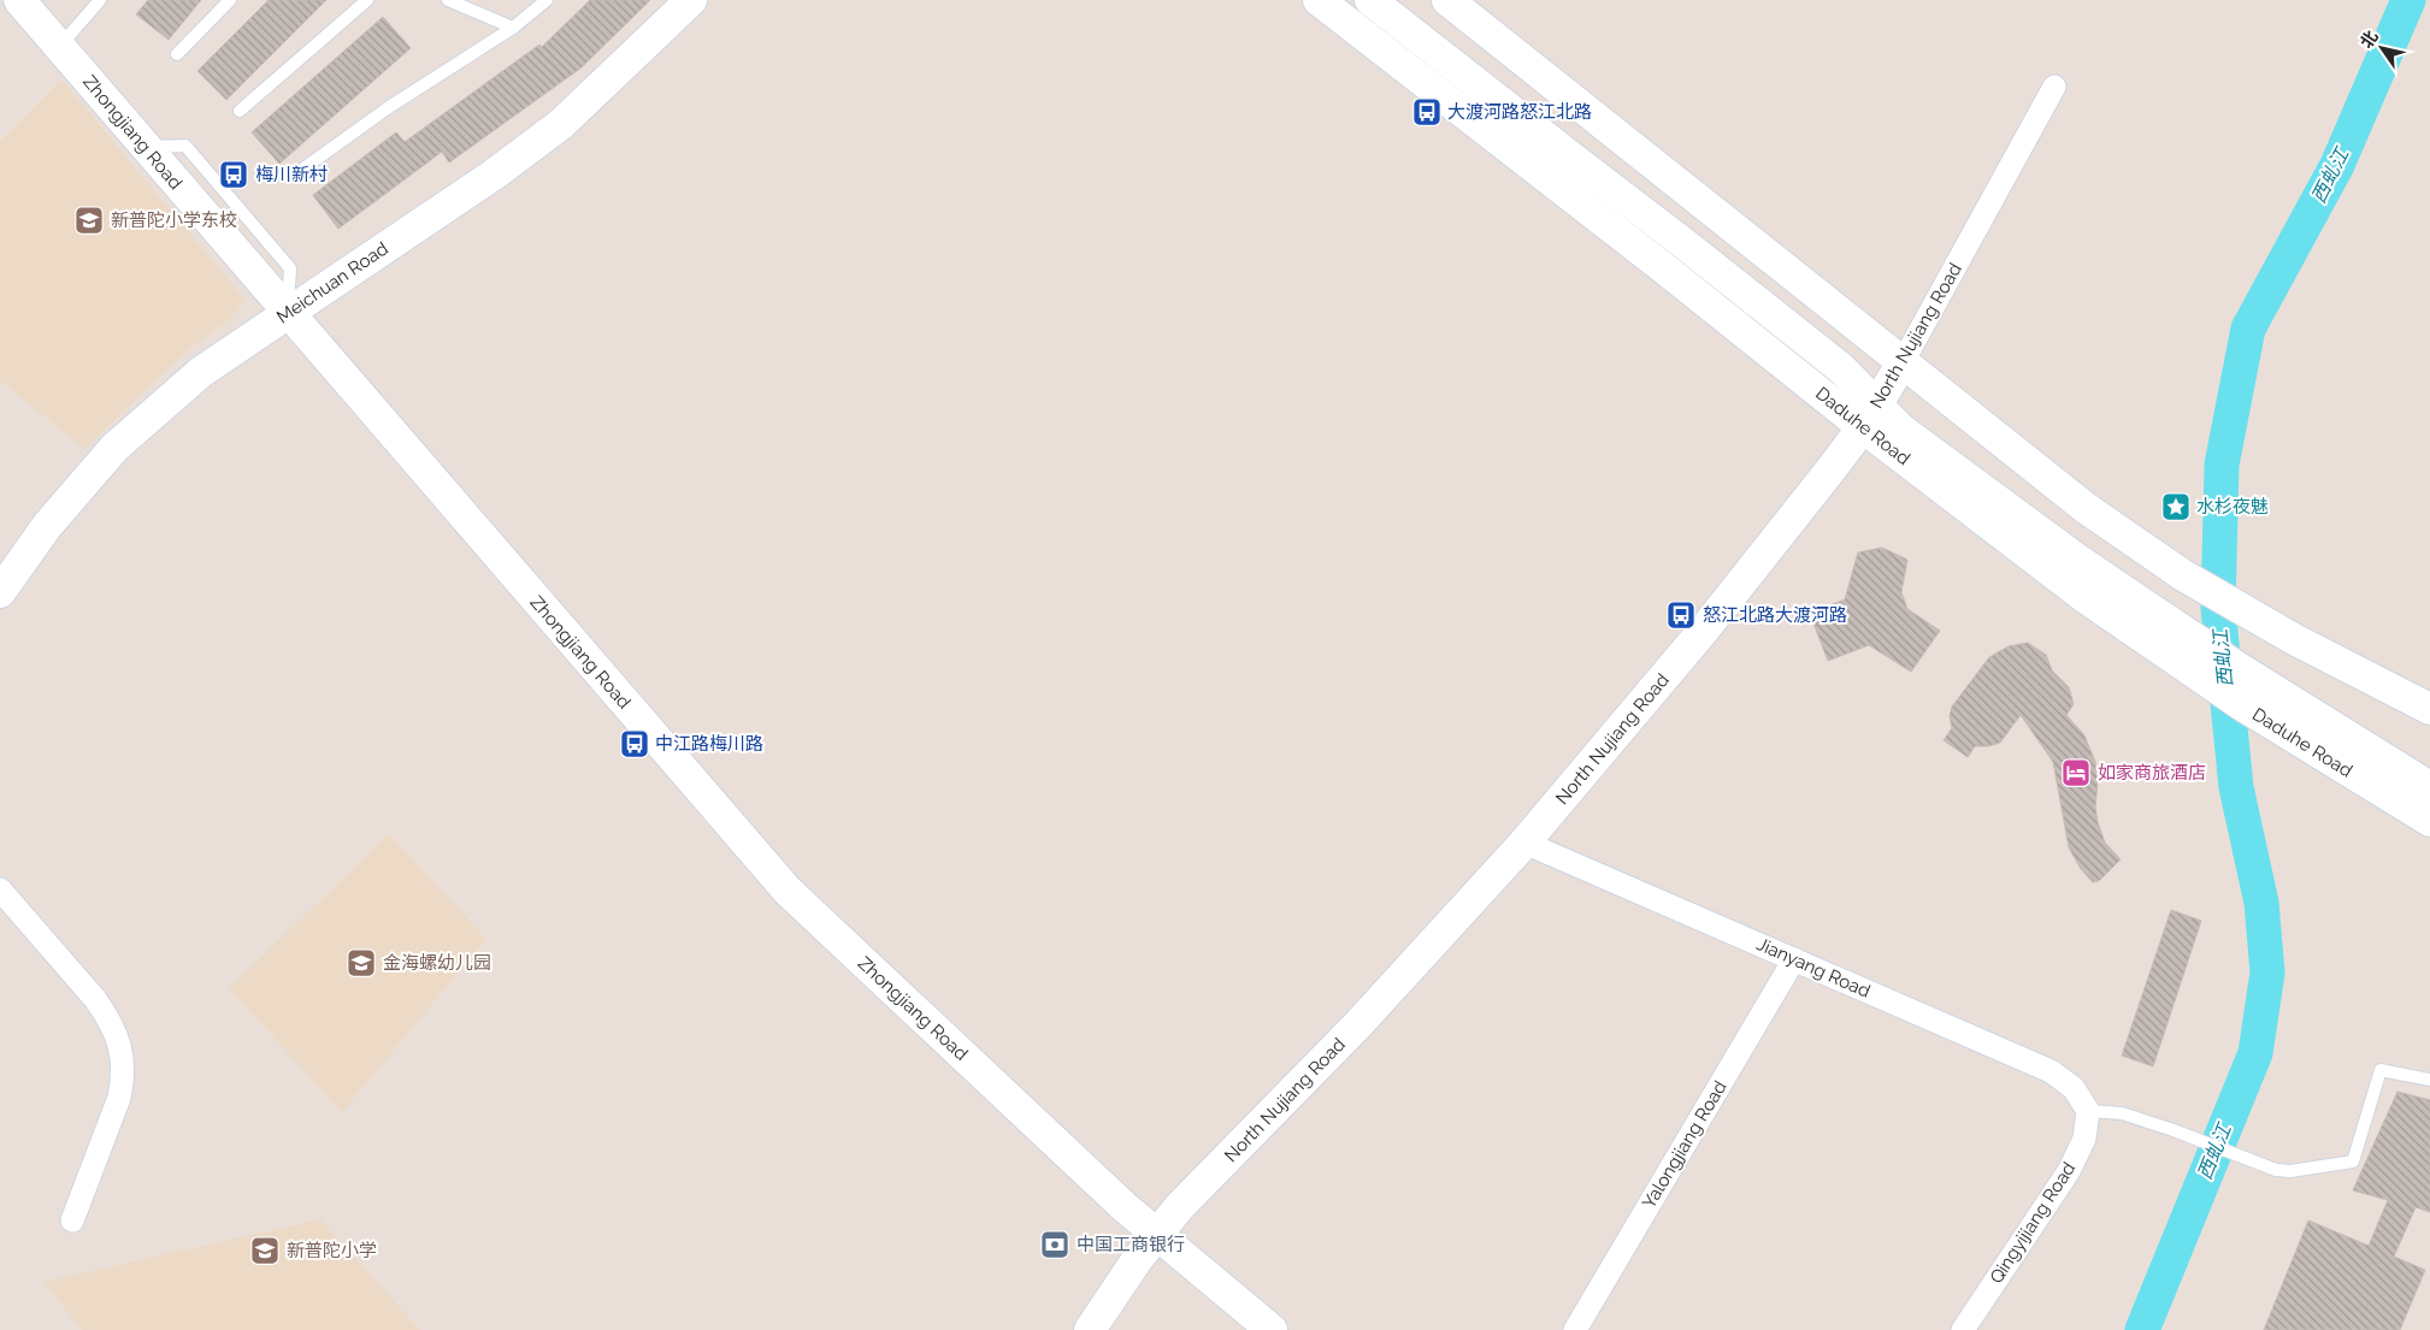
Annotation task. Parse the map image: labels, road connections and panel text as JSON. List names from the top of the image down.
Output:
{
  "streets": {
    "main road": [
      "Zhongjiang Road",
      "Meichuan Road",
      "North Nujiang Road",
      "Daduhe Road"
    ],
    "street": ["Jianyang Road", "Yalongjiang Road", "Qingyijiang Road"]
  },
  "crossings": [
    ["Zhongjiang Road", "Meichuan Road"],
    ["Zhongjiang Road", "North Nujiang Road"],
    ["North Nujiang Road", "Daduhe Road"],
    ["North Nujiang Road", "Jianyang Road"],
    ["Jianyang Road", "Yalongjiang Road"],
    ["Jianyang Road", "Qingyijiang Road"]
  ],
  "water": ["西虬江"],
  "places": {
    "bus stop": [
      "大渡河路怒江北路",
      "梅川新村",
      "怒江北路大渡河路",
      "中江路梅川路"
    ],
    "school or university": ["新普陀小学东校", "金海螺幼儿园", "新普陀小学"],
    "place": ["水杉夜魅"],
    "hotel": ["如家商旅酒店"],
    "bank": ["中国工商银行"]
  },
  "north": "top left"
}
